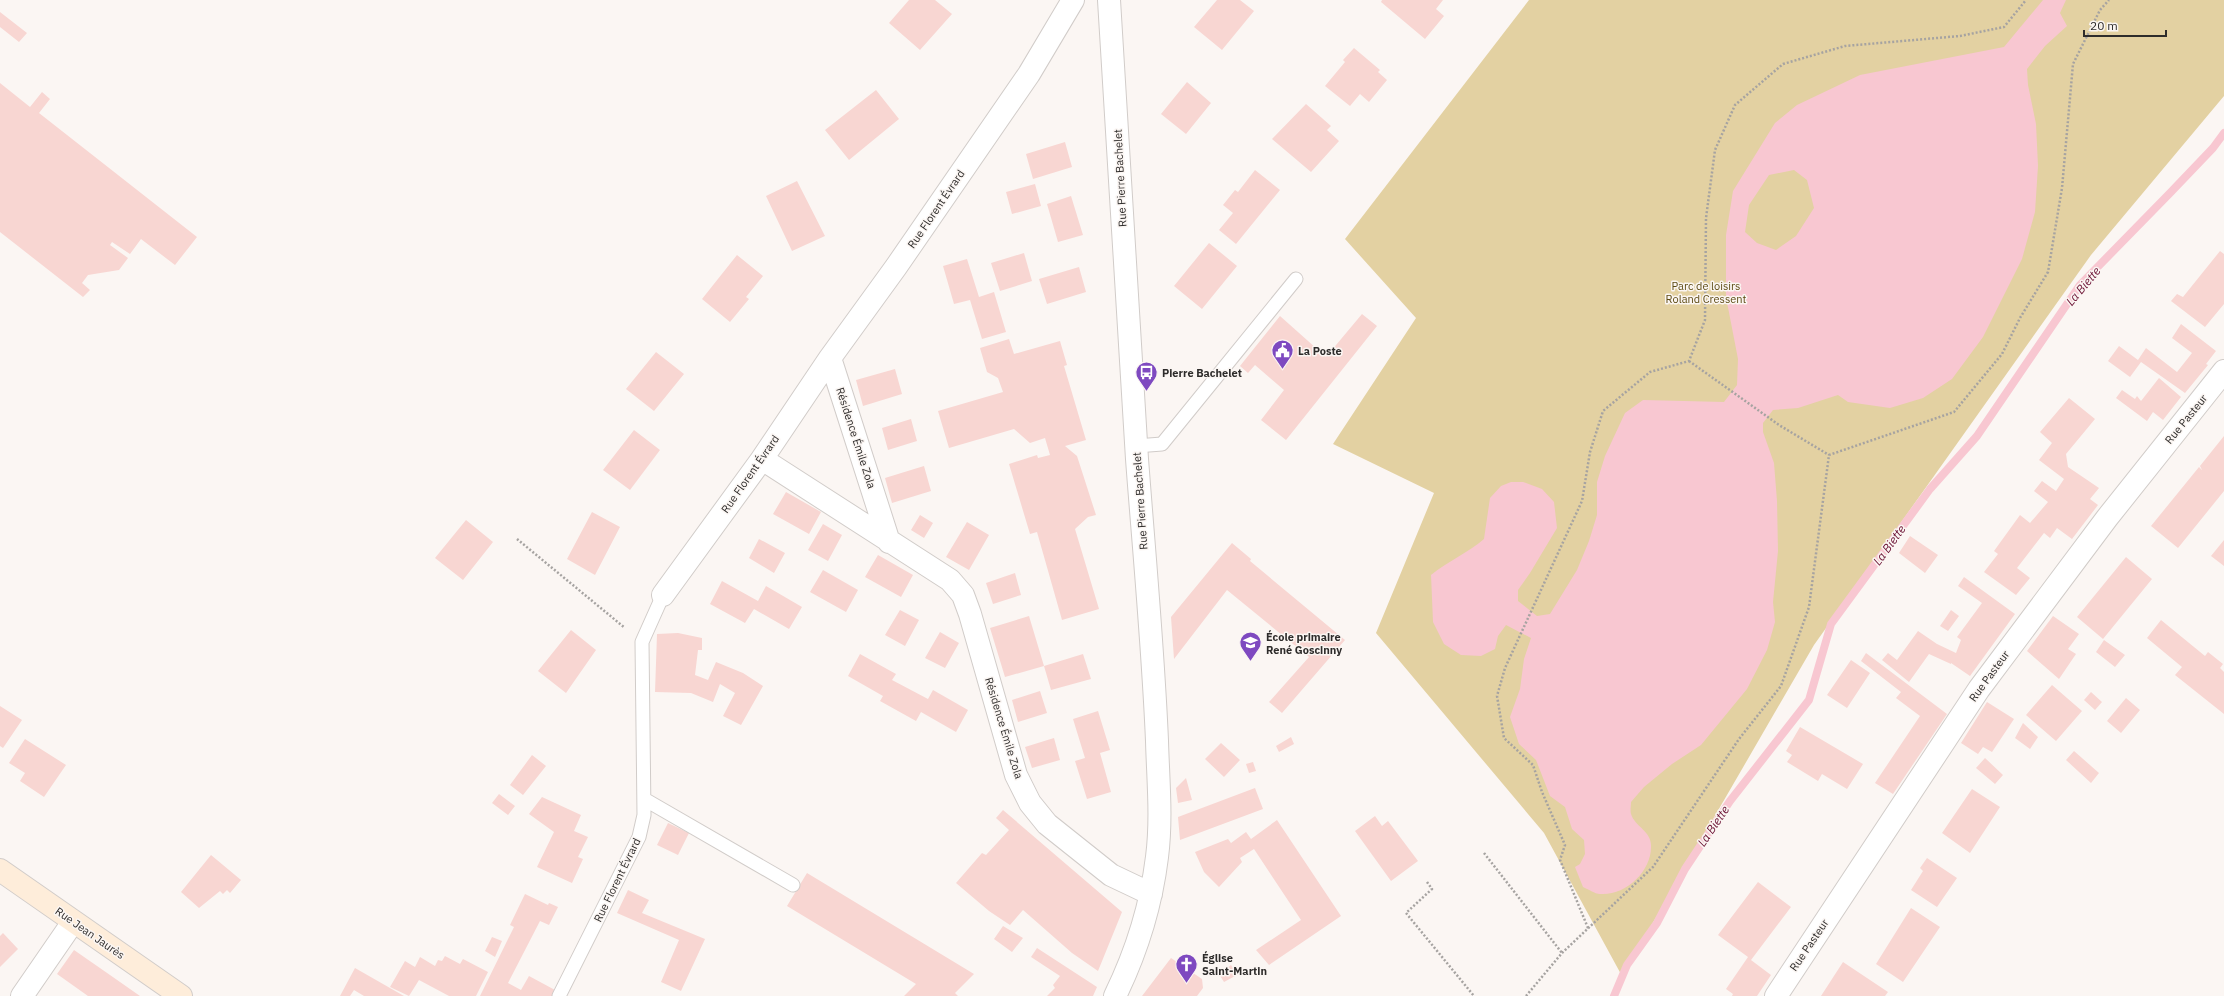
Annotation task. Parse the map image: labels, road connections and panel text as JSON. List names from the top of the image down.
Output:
{
  "streets": {
    "main road": ["Rue Jean Jaurès"],
    "street": [
      "Rue Pierre Bachelet",
      "Rue Florent Évrard",
      "Rue Pasteur",
      "Résidence Émile Zola"
    ]
  },
  "crossings": [
    ["Rue Pierre Bachelet", "Résidence Émile Zola"],
    ["Rue Florent Évrard", "Résidence Émile Zola"]
  ],
  "water": ["La Biette"],
  "parks": ["Parc de loisirs Roland Cressent"],
  "places": {
    "public building": ["La Poste"],
    "bus stop": ["Pierre Bachelet"],
    "school or university": ["École primaire René Goscinny"],
    "church": ["Église Saint-Martin"]
  },
  "scale_bar": "20 m"
}
